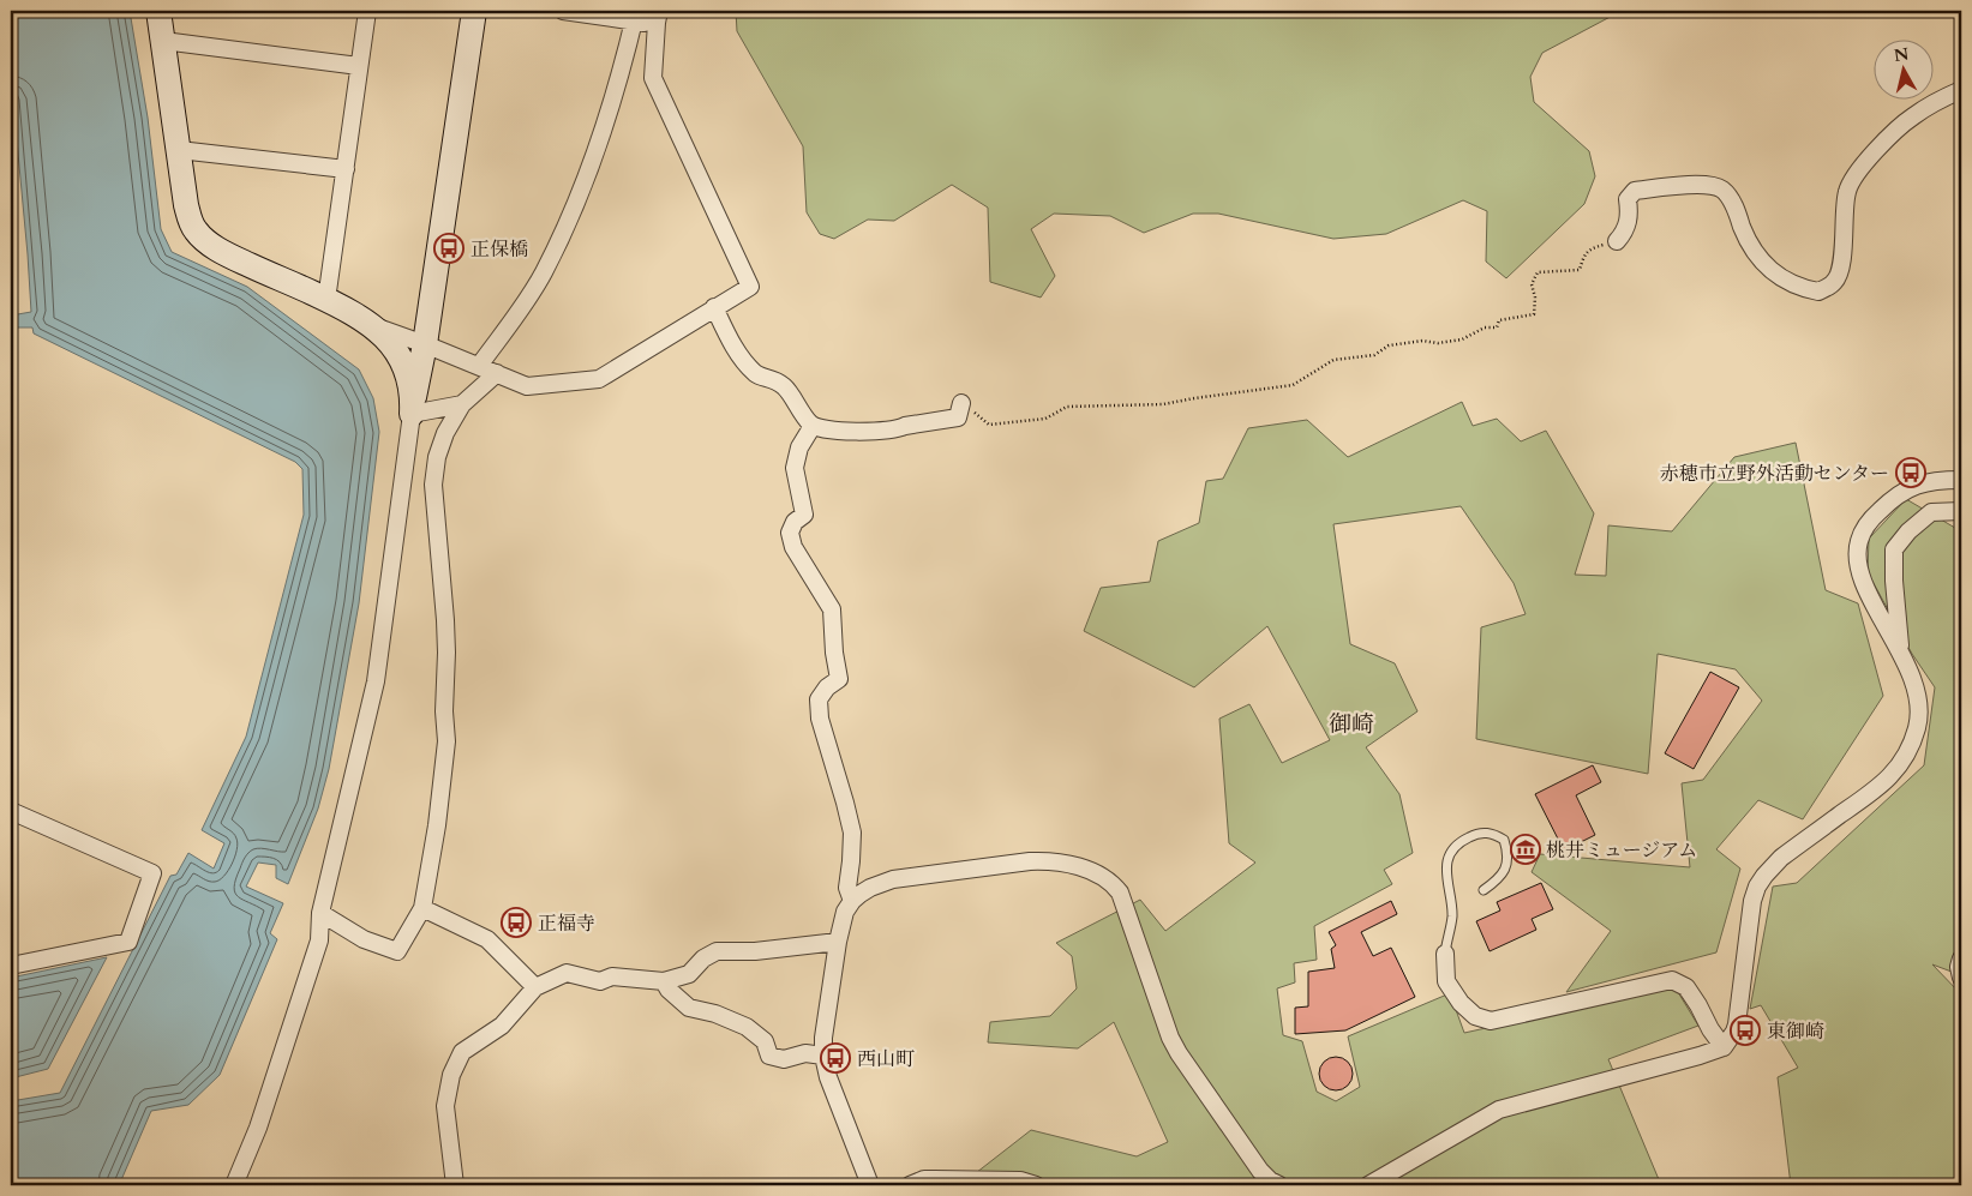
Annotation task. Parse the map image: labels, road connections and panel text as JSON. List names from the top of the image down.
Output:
{
  "districts": ["御崎"],
  "places": {
    "bus stop": [
      "正保橋",
      "赤穂市立野外活動センター",
      "正福寺",
      "東御崎",
      "西山町"
    ],
    "museum": ["桃井ミュージアム"]
  },
  "north": "top"
}
